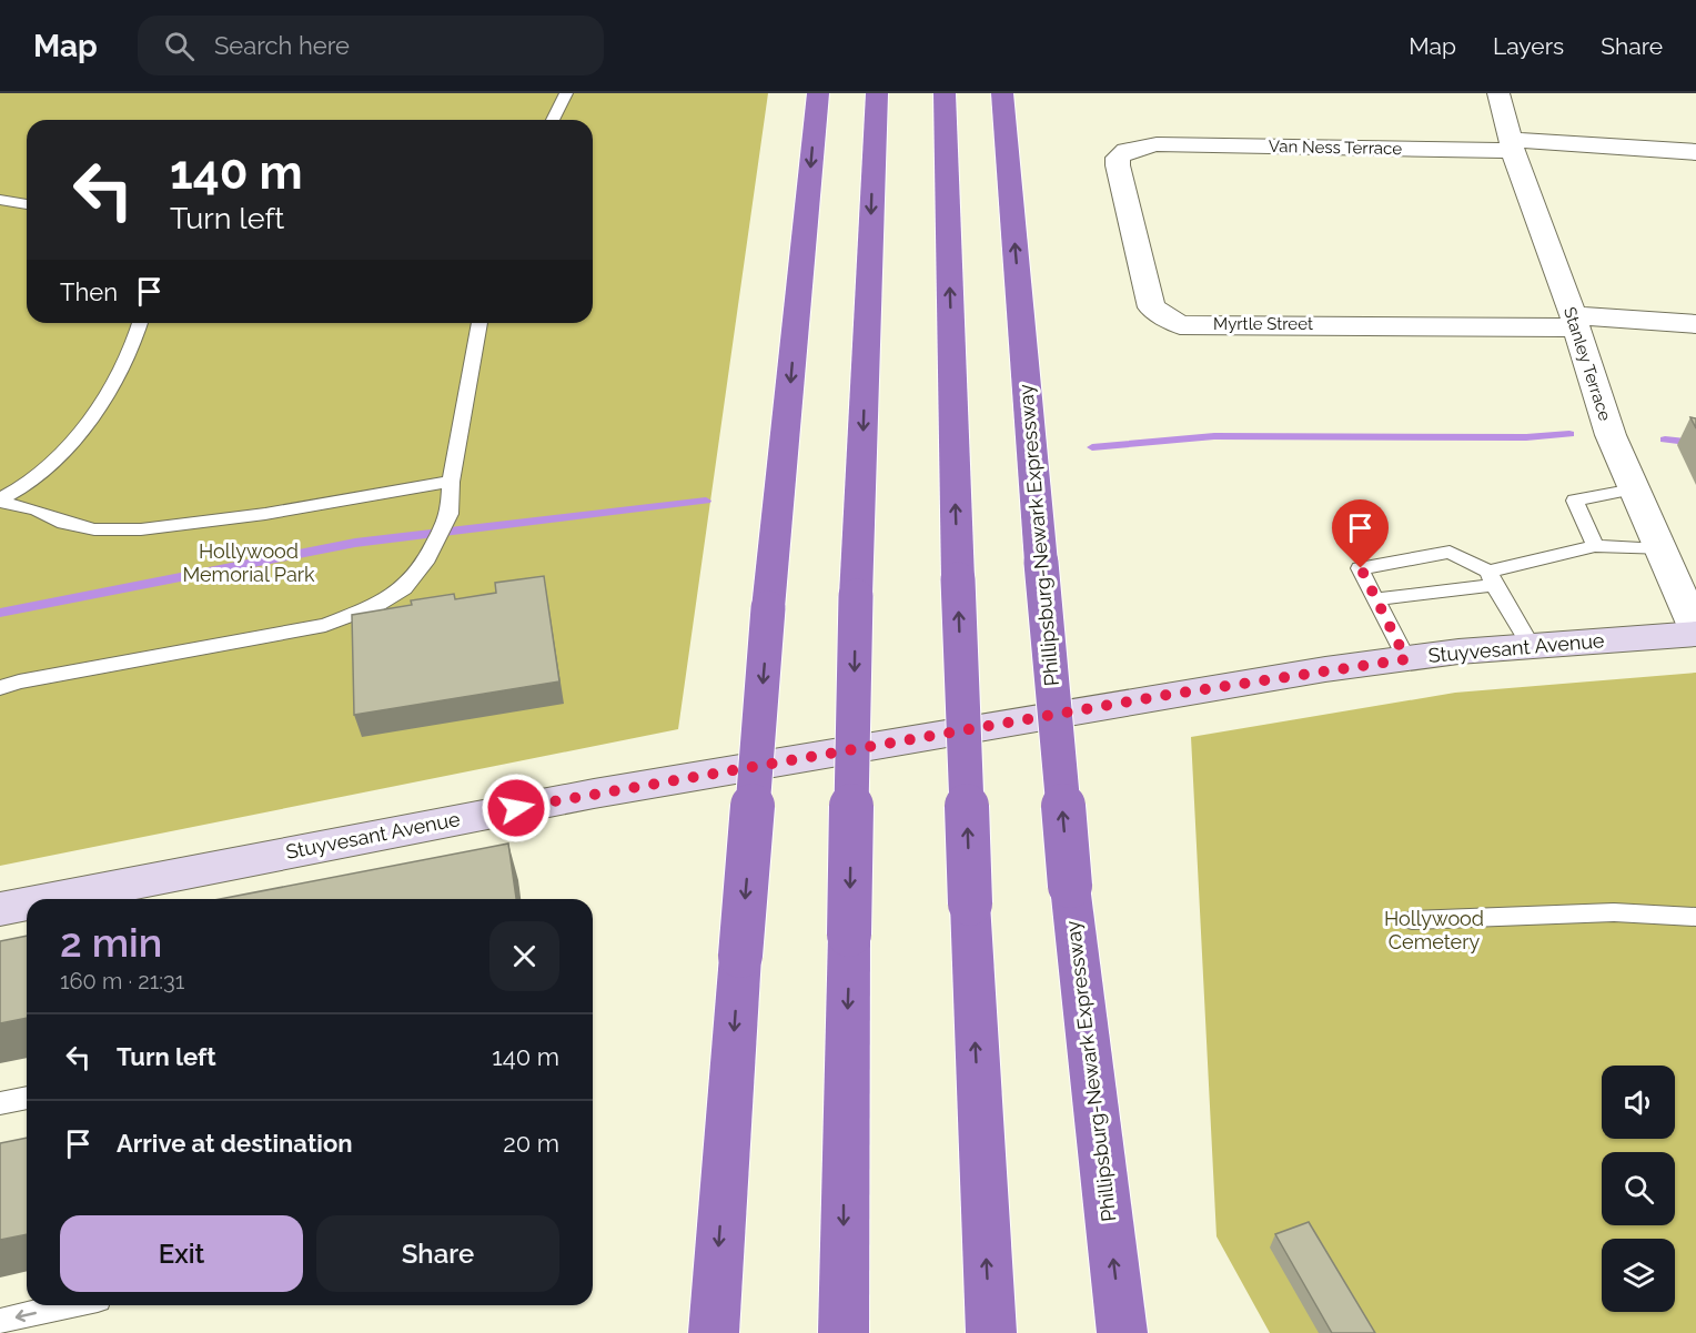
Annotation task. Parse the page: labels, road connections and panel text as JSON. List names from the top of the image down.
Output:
{
  "streets": {
    "highway": ["Phillipsburg-Newark Expressway"],
    "main road": ["Stuyvesant Avenue"],
    "street": ["Van Ness Terrace", "Myrtle Street", "Stanley Terrace"]
  },
  "crossings": [
    ["Van Ness Terrace", "Myrtle Street"],
    ["Van Ness Terrace", "Stanley Terrace"],
    ["Myrtle Street", "Stanley Terrace"],
    ["Stanley Terrace", "Stuyvesant Avenue"]
  ],
  "parks": ["Hollywood Memorial Park", "Hollywood Cemetery"],
  "page": {
    "header": "Map",
    "search": "Search here",
    "nav": ["Map", "Layers", "Share"],
    "turn": ["140 m", "Turn left"],
    "then": "Then",
    "heading": ["2 min", "160 m · 21:31"],
    "list": [
      {
        "name": "Turn left",
        "value": "140 m"
      },
      {
        "name": "Arrive at destination",
        "value": "20 m"
      }
    ],
    "buttons": ["Exit", "Share"]
  }
}
